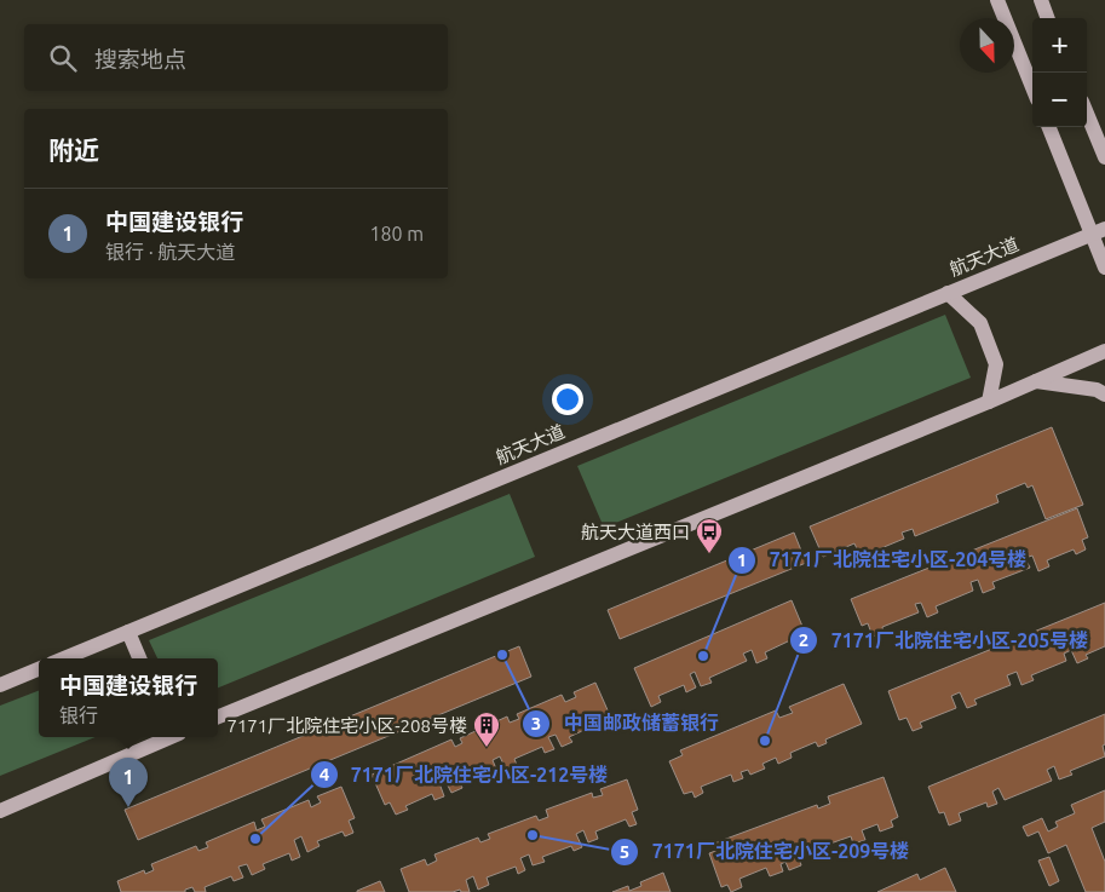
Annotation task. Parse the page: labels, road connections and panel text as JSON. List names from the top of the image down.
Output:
{
  "streets": {
    "main road": ["航天大道"]
  },
  "places": {
    "bus stop": ["航天大道西口"],
    "other": [
      "中国邮政储蓄银行",
      "7171厂北院住宅小区-204号楼",
      "7171厂北院住宅小区-205号楼",
      "7171厂北院住宅小区-209号楼",
      "7171厂北院住宅小区-212号楼"
    ],
    "building": ["7171厂北院住宅小区-208号楼"]
  },
  "north": "bottom",
  "page": {
    "map_buttons": ["+", "−"],
    "search": "搜索地点",
    "heading": "附近",
    "list": [
      {
        "mark": "1",
        "name": "中国建设银行",
        "note": "银行 · 航天大道",
        "value": "180 m"
      }
    ],
    "popup": ["中国建设银行", "银行"],
    "pins": "1"
  }
}
